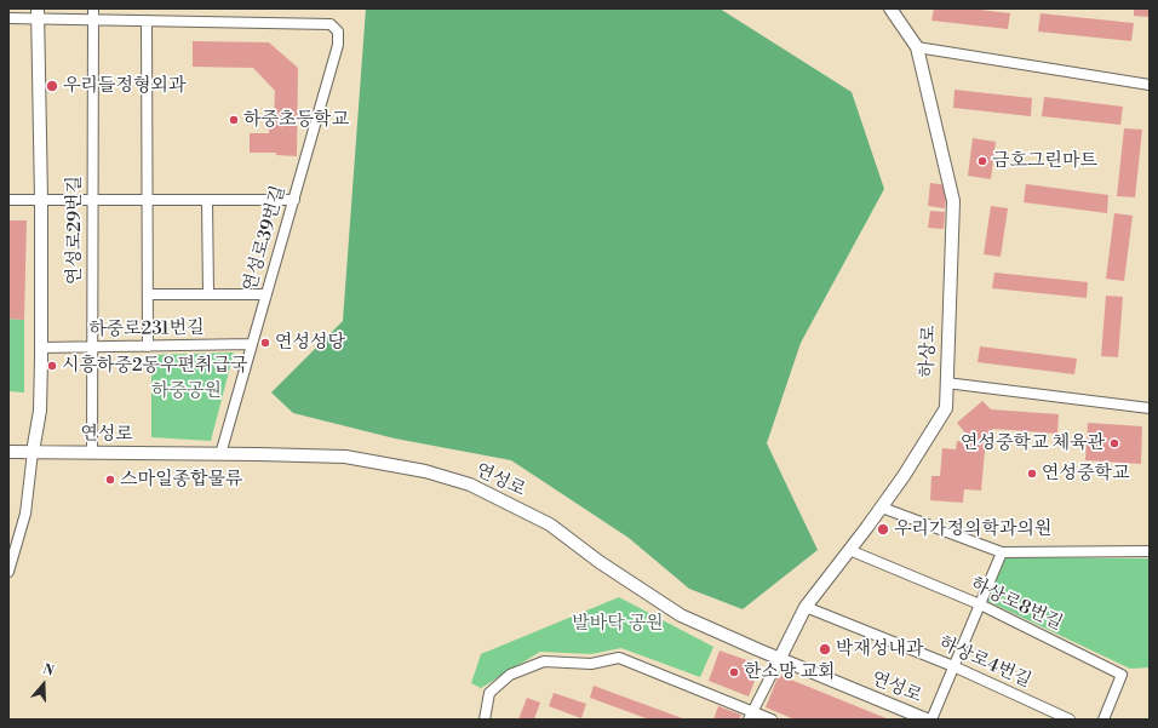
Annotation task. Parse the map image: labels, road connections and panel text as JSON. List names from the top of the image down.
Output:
{
  "streets": {
    "street": [
      "연성로29번길",
      "연성로39번길",
      "하중로231번길",
      "하상로",
      "연성로",
      "하상로8번길",
      "하상로4번길"
    ]
  },
  "crossings": [
    ["연성로29번길", "하중로231번길"],
    ["연성로29번길", "연성로"],
    ["연성로39번길", "하중로231번길"],
    ["연성로39번길", "연성로"],
    ["하상로", "연성로"],
    ["하상로", "하상로8번길"],
    ["하상로", "하상로4번길"]
  ],
  "parks": ["하중공원", "발바닥 공원"],
  "places": [
    "우리들정형외과",
    "하중초등학교",
    "금호그린마트",
    "연성성당",
    "시흥하중2동우편취급국",
    "연성중학교 체육관",
    "연성중학교",
    "스마일종합물류",
    "우리가정의학과의원",
    "박재성내과",
    "한소망 교회"
  ],
  "north": "top"
}
